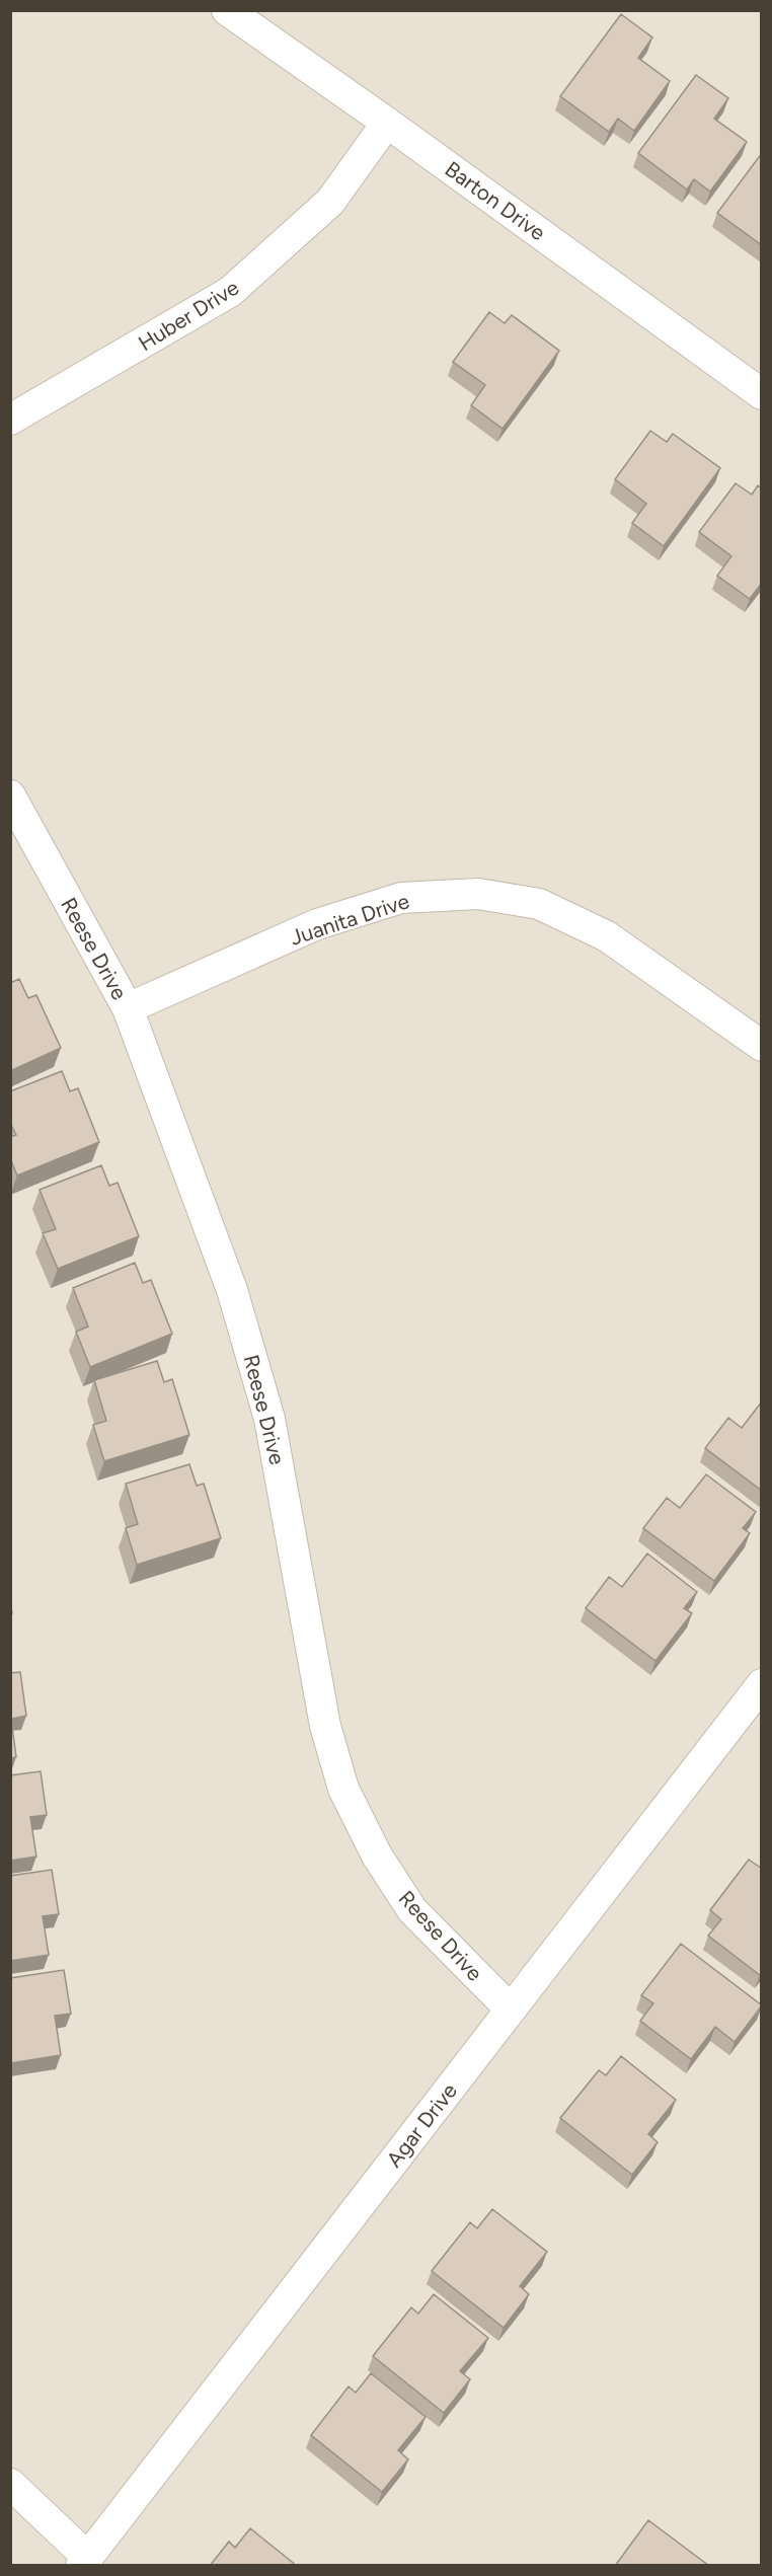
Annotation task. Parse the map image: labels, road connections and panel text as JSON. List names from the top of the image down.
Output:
{
  "streets": {
    "street": [
      "Barton Drive",
      "Huber Drive",
      "Juanita Drive",
      "Reese Drive",
      "Agar Drive"
    ]
  },
  "crossings": [
    ["Barton Drive", "Huber Drive"],
    ["Juanita Drive", "Reese Drive"],
    ["Reese Drive", "Agar Drive"]
  ]
}
